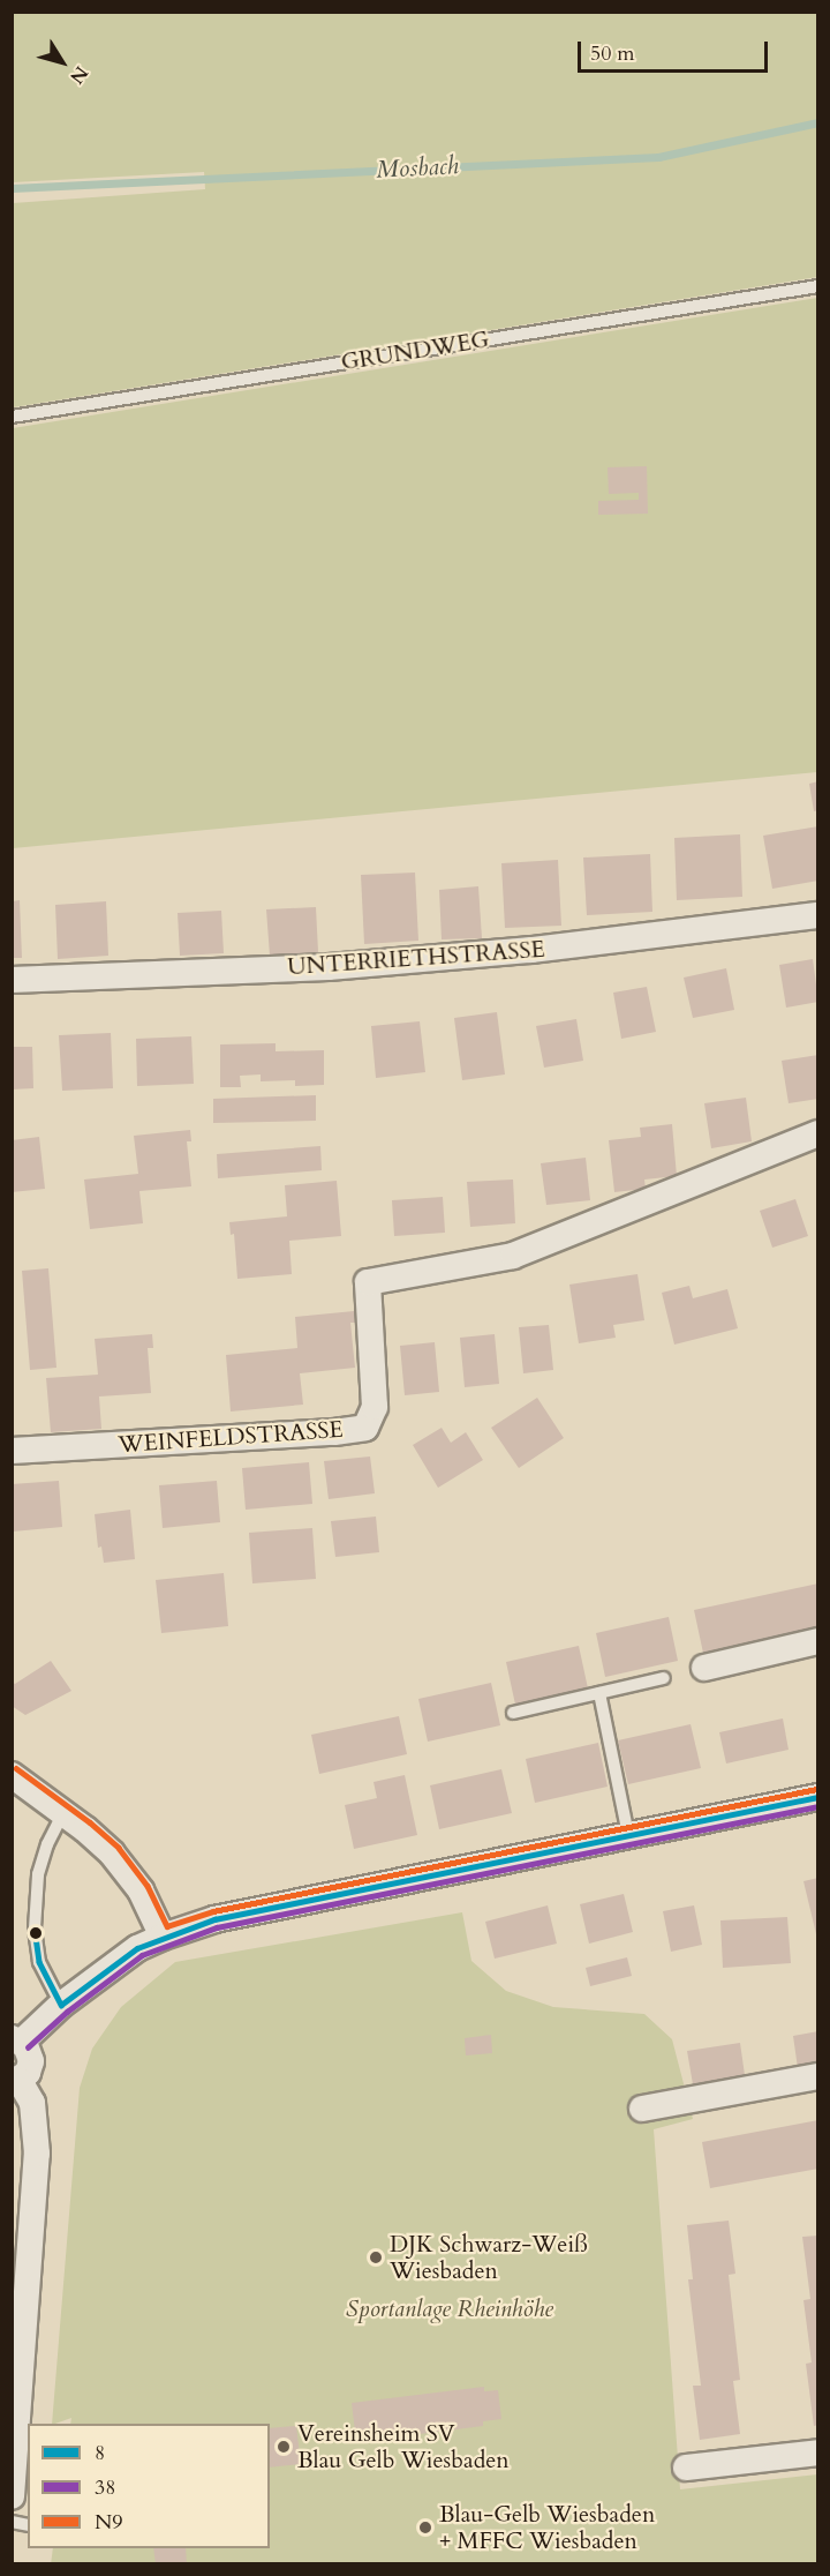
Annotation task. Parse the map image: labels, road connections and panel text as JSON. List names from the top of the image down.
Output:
{
  "streets": {
    "street": ["UNTERRIETHSTRASSE", "WEINFELDSTRASSE"],
    "lane": ["GRUNDWEG"]
  },
  "water": ["Mosbach"],
  "parks": ["Sportanlage Rheinhöhe"],
  "places": ["DJK Schwarz-Weiß Wiesbaden", "Vereinsheim SV Blau Gelb Wiesbaden", "Blau-Gelb Wiesbaden + MFFC Wiesbaden"],
  "lines": ["transit line N9", "transit line 8", "transit line 38"],
  "legend": ["8", "38", "N9"],
  "scale_bar": "50 m",
  "north": "bottom right"
}
